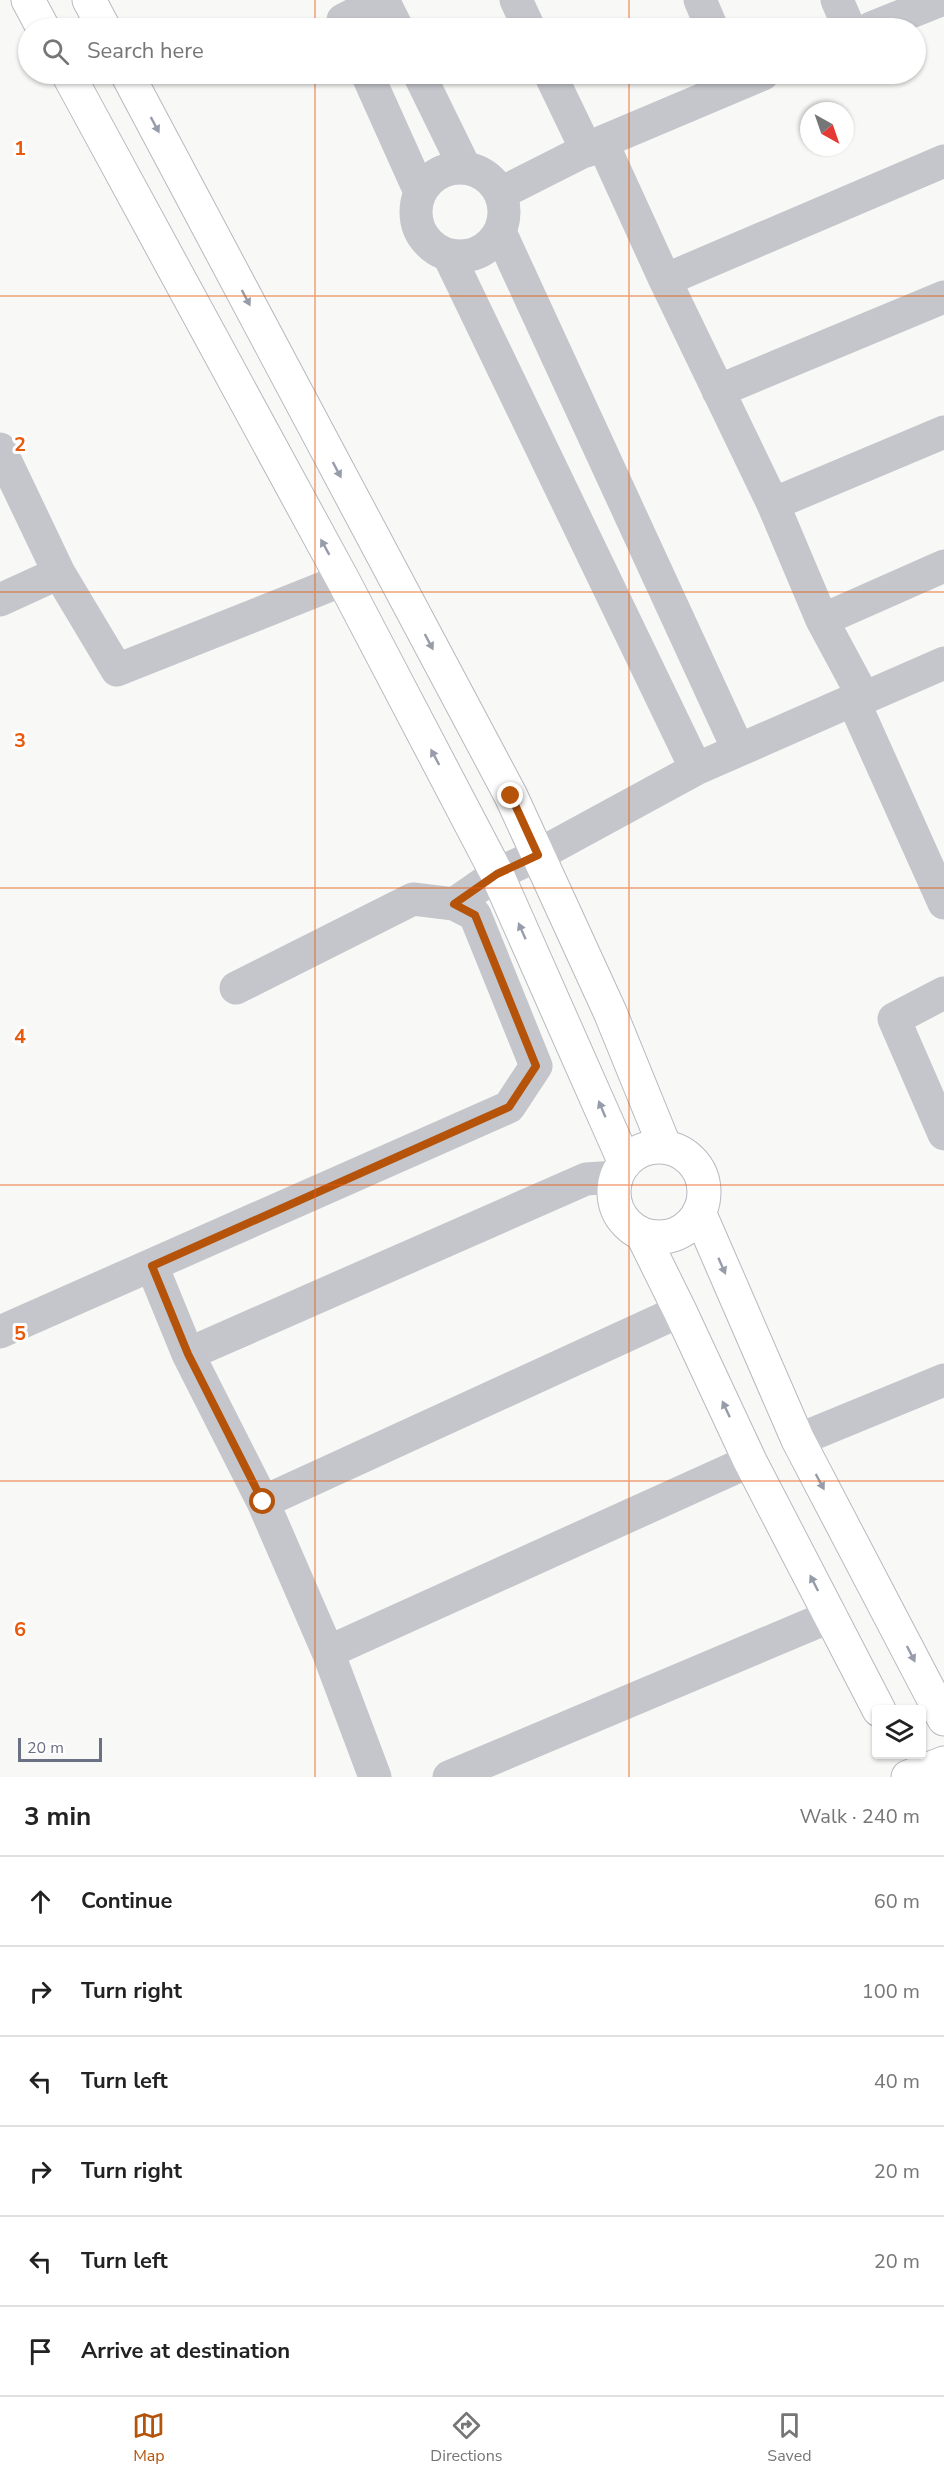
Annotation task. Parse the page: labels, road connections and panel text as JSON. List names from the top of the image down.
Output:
{
  "scale_bar": "20 m",
  "north": "bottom right",
  "page": {
    "search": "Search here",
    "scale": "20 m",
    "heading": ["3 min", "Walk · 240 m"],
    "list": [
      ["Continue", "60 m"],
      ["Turn right", "100 m"],
      ["Turn left", "40 m"],
      ["Turn right", "20 m"],
      ["Turn left", "20 m"],
      "Arrive at destination"
    ],
    "nav": ["Map", "Directions", "Saved"]
  },
  "grid": {
    "rows": [
      "1",
      "2",
      "3",
      "4",
      "5",
      "6"
    ]
  }
}
